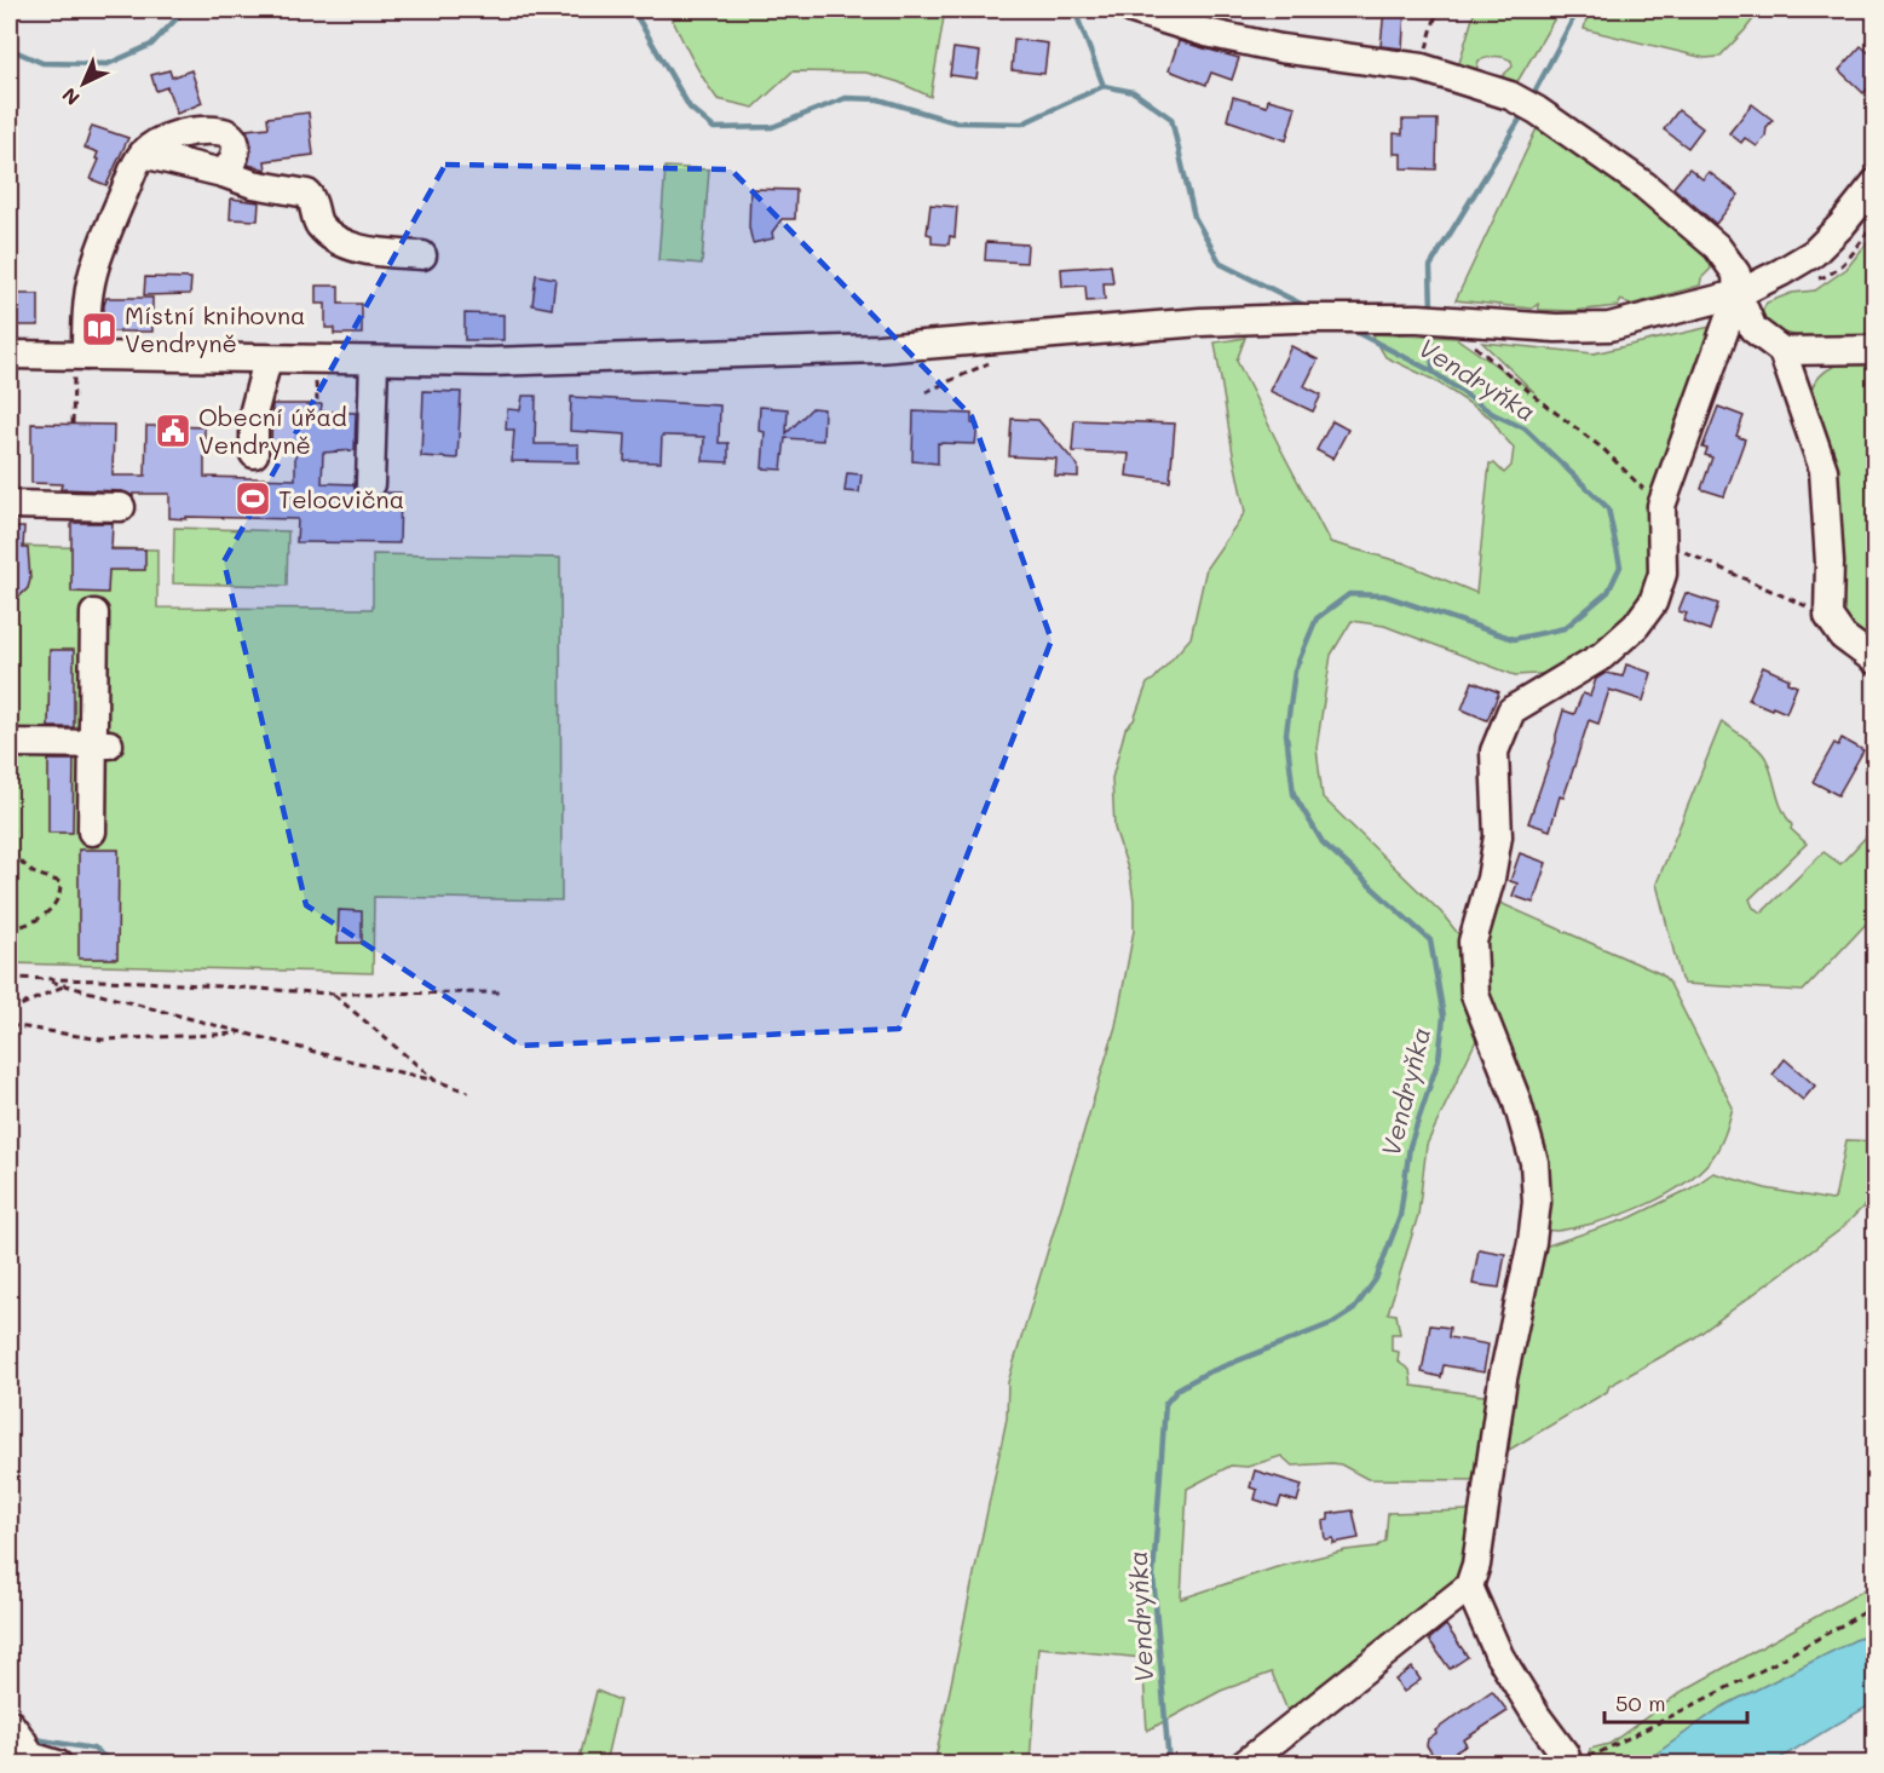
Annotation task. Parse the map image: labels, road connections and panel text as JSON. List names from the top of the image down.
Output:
{
  "water": ["Vendryňka"],
  "places": {
    "library": ["Místní knihovna Vendryně"],
    "public building": ["Obecní úřad Vendryně"],
    "sports": ["Telocvična"]
  },
  "scale_bar": "50 m",
  "north": "bottom left"
}
